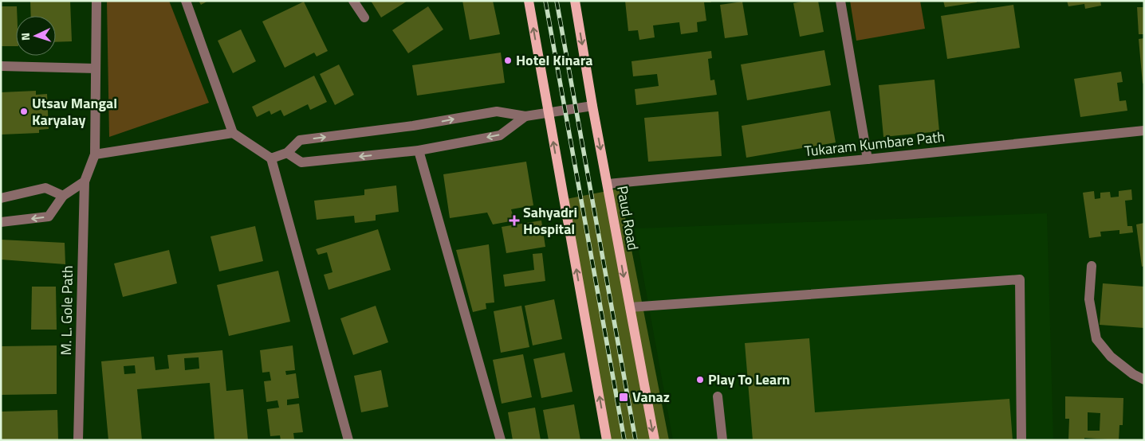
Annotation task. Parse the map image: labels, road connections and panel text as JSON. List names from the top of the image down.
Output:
{
  "streets": {
    "main road": ["Paud Road"],
    "street": ["Tukaram Kumbare Path", "M. L. Gole Path"]
  },
  "crossings": [
    ["Tukaram Kumbare Path", "Paud Road"]
  ],
  "places": {
    "other": ["Hotel Kinara", "Utsav Mangal Karyalay", "Play To Learn"],
    "health": ["Sahyadri Hospital"],
    "transit": ["Vanaz"]
  },
  "north": "left"
}
